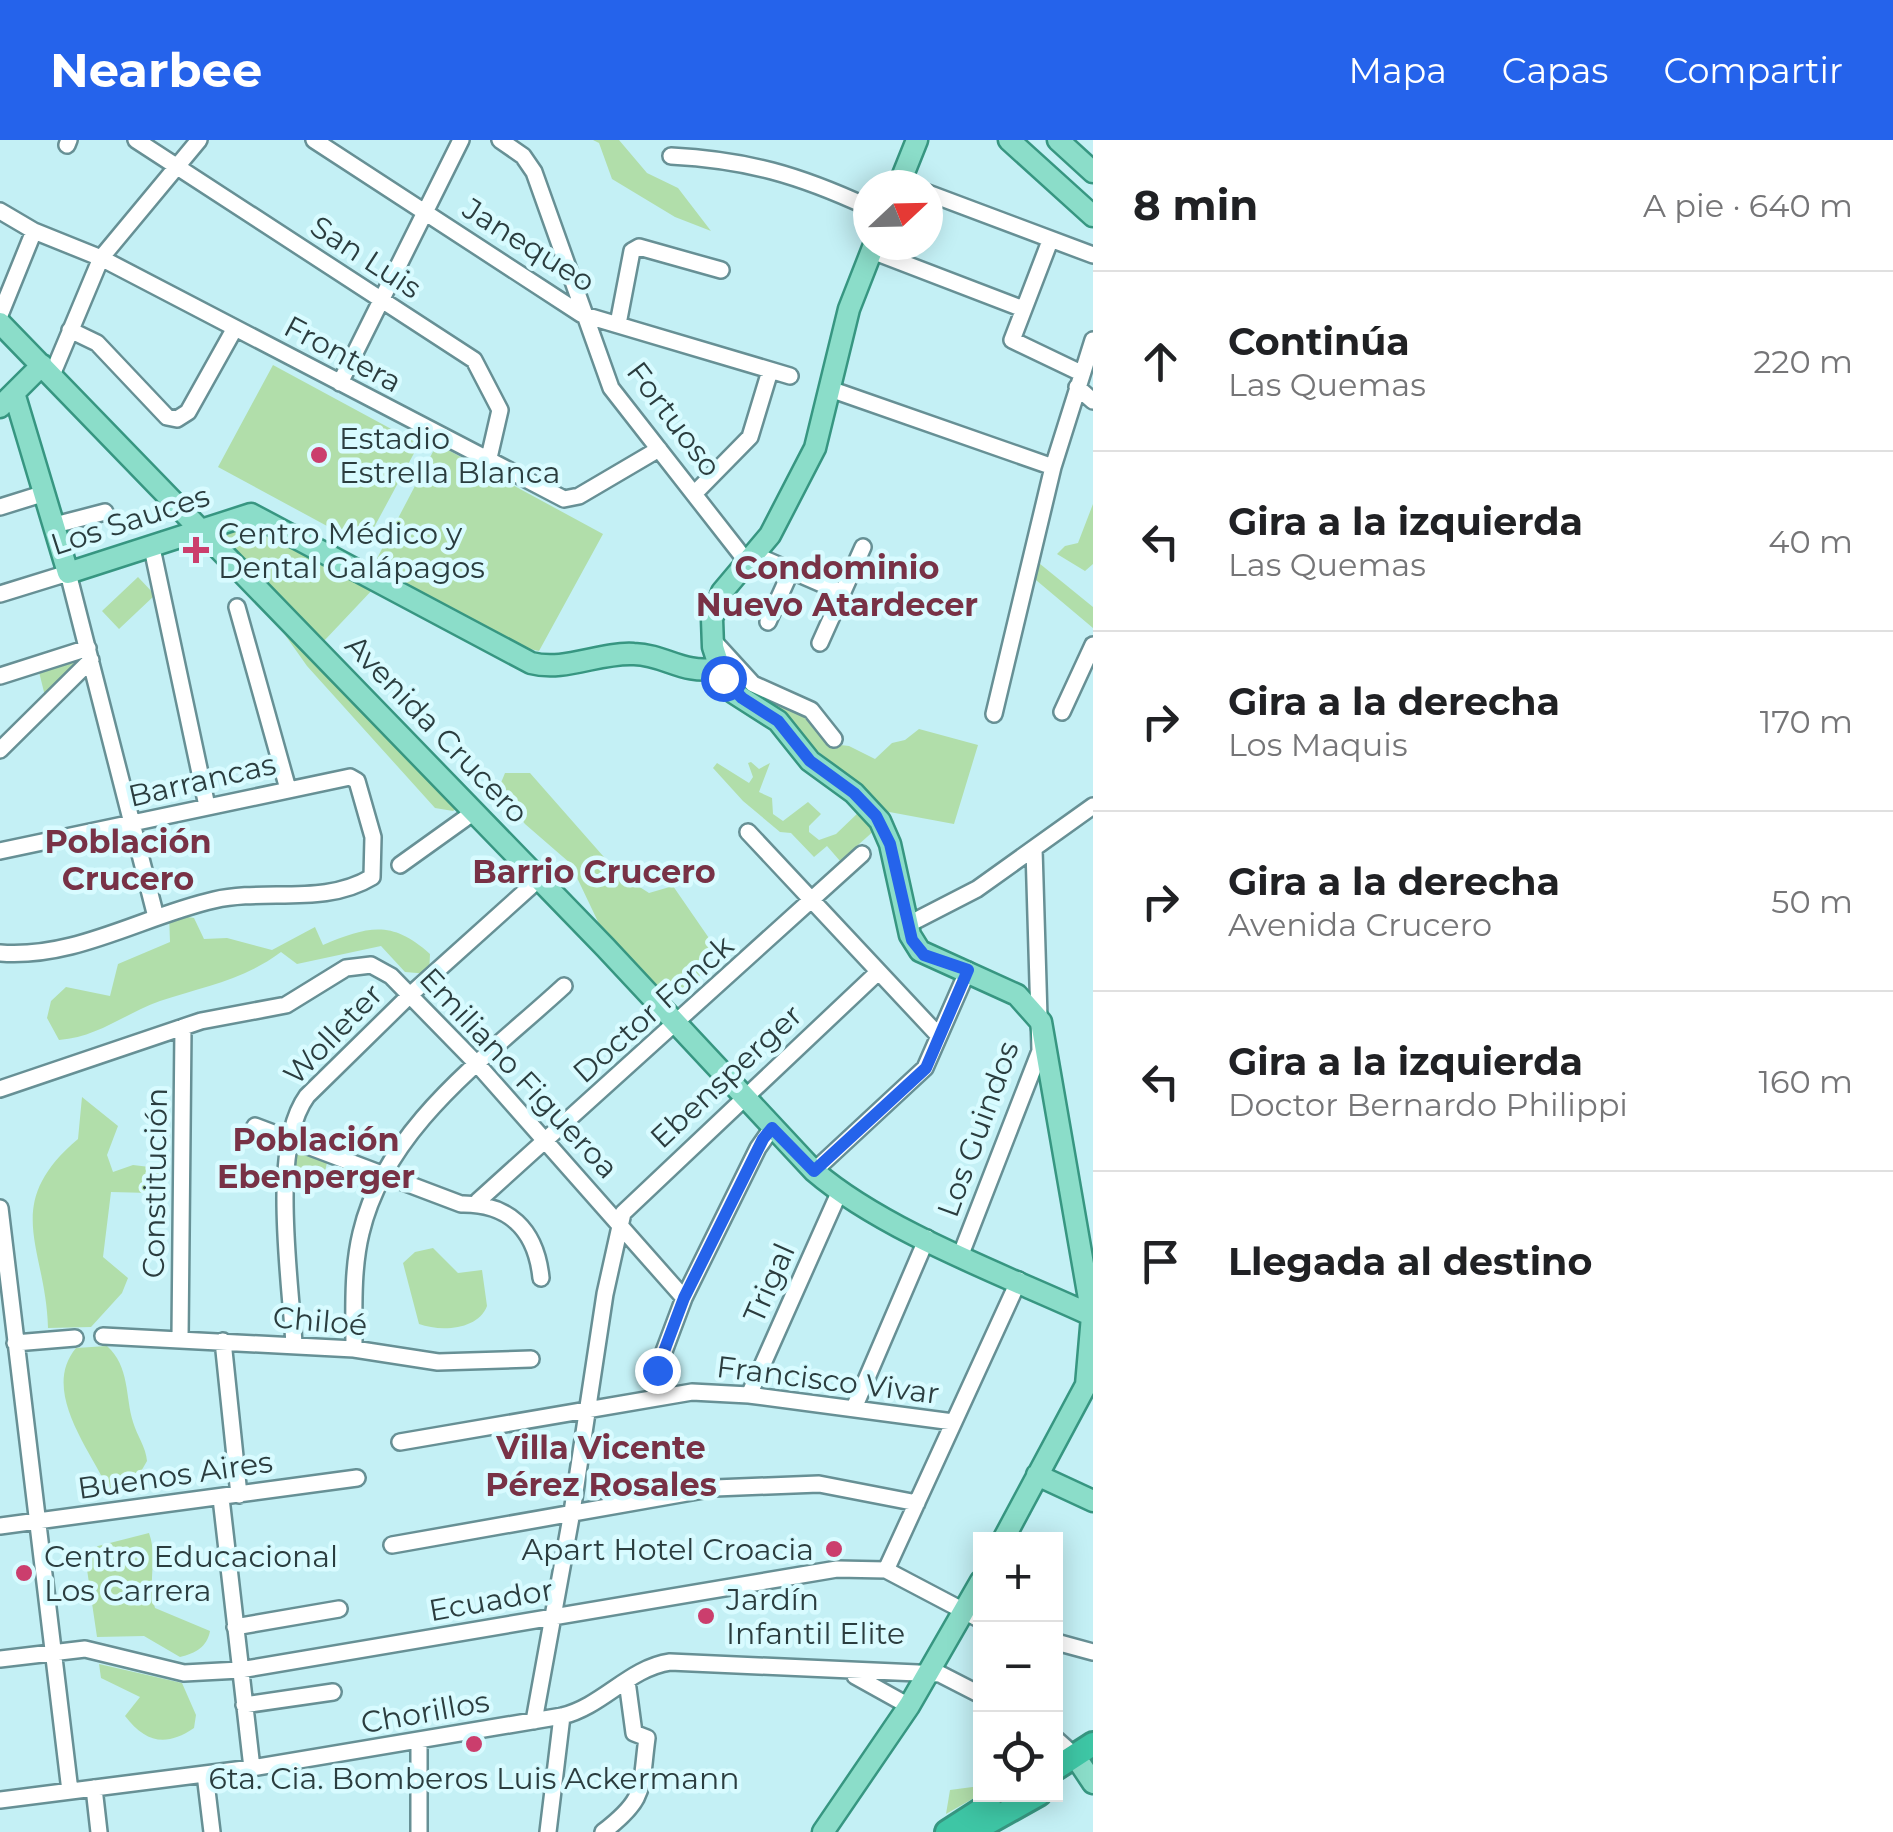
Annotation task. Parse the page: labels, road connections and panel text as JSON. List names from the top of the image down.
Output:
{
  "streets": {
    "main road": ["Los Sauces", "Avenida Crucero"],
    "street": [
      "Janequeo",
      "San Luis",
      "Frontera",
      "Fortuoso",
      "Barrancas",
      "Doctor Fonck",
      "Wolleter",
      "Emiliano Figueroa",
      "Ebensperger",
      "Los Guindos",
      "Constitución",
      "Trigal",
      "Chiloé",
      "Francisco Vivar",
      "Buenos Aires",
      "Ecuador",
      "Chorillos"
    ]
  },
  "crossings": [
    ["Janequeo", "Fortuoso"],
    ["San Luis", "Frontera"],
    ["Frontera", "Fortuoso"],
    ["Los Sauces", "Avenida Crucero"],
    ["Avenida Crucero", "Doctor Fonck"],
    ["Avenida Crucero", "Wolleter"],
    ["Avenida Crucero", "Ebensperger"],
    ["Avenida Crucero", "Los Guindos"],
    ["Avenida Crucero", "Trigal"],
    ["Doctor Fonck", "Emiliano Figueroa"],
    ["Wolleter", "Emiliano Figueroa"],
    ["Wolleter", "Chiloé"],
    ["Emiliano Figueroa", "Ebensperger"],
    ["Emiliano Figueroa", "Constitución"],
    ["Los Guindos", "Francisco Vivar"],
    ["Constitución", "Chiloé"],
    ["Trigal", "Francisco Vivar"]
  ],
  "districts": [
    "Condominio Nuevo Atardecer",
    "Población Crucero",
    "Barrio Crucero",
    "Población Ebenperger",
    "Villa Vicente Pérez Rosales"
  ],
  "places": {
    "other": [
      "Estadio Estrella Blanca",
      "Apart Hotel Croacia",
      "Centro Educacional Los Carrera",
      "Jardín Infantil Elite",
      "6ta. Cia. Bomberos Luis Ackermann"
    ],
    "health": ["Centro Médico y Dental Galápagos"]
  },
  "north": "right",
  "page": {
    "header": "Nearbee",
    "nav": ["Mapa", "Capas", "Compartir"],
    "heading": ["8 min", "A pie · 640 m"],
    "list": [
      ["Continúa", "Las Quemas", "220 m"],
      ["Gira a la izquierda", "Las Quemas", "40 m"],
      ["Gira a la derecha", "Los Maquis", "170 m"],
      ["Gira a la derecha", "Avenida Crucero", "50 m"],
      ["Gira a la izquierda", "Doctor Bernardo Philippi", "160 m"],
      "Llegada al destino"
    ],
    "map_buttons": ["+", "−"]
  }
}
